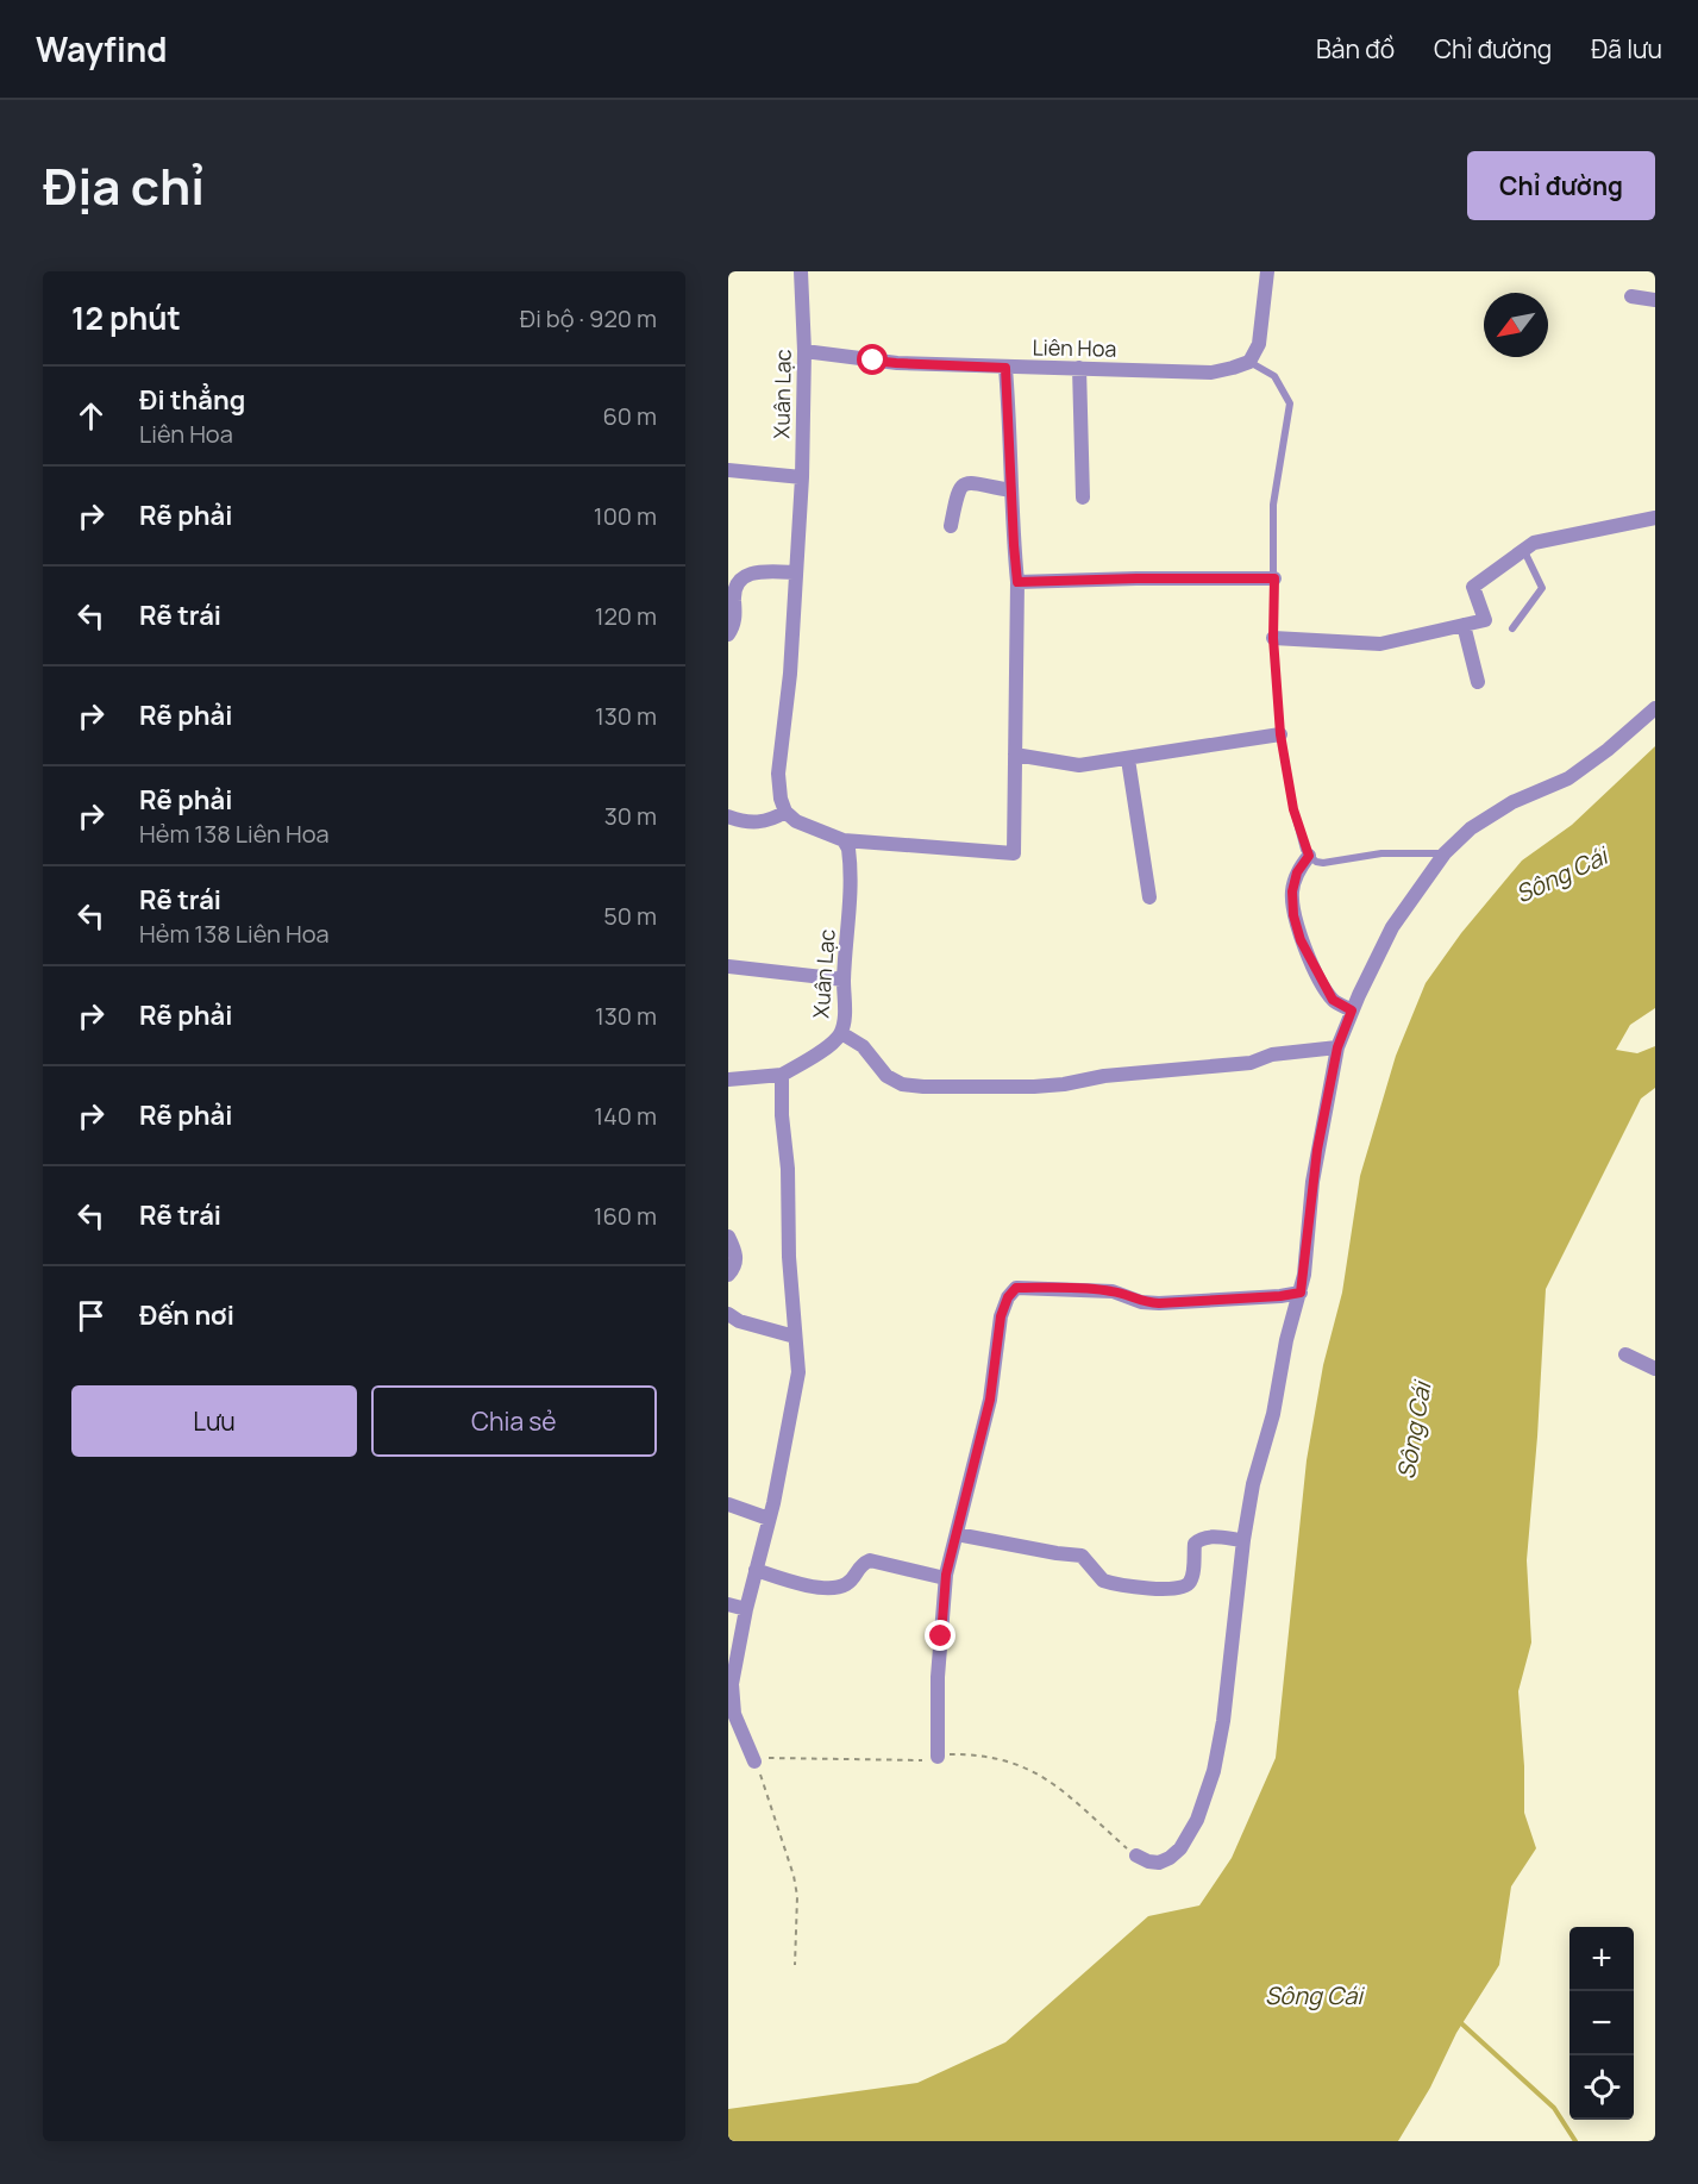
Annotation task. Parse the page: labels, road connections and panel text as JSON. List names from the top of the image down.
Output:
{
  "streets": {
    "street": ["Liên Hoa", "Xuân Lạc"]
  },
  "crossings": [
    ["Liên Hoa", "Xuân Lạc"]
  ],
  "water": ["Sông Cái"],
  "north": "bottom left",
  "page": {
    "header": "Wayfind",
    "nav": ["Bản đồ", "Chỉ đường", "Đã lưu"],
    "title": "Địa chỉ",
    "buttons": [
      "Chỉ đường",
      ["Lưu", "Chia sẻ"]
    ],
    "heading": ["12 phút", "Đi bộ · 920 m"],
    "list": [
      ["Đi thẳng", "Liên Hoa", "60 m"],
      ["Rẽ phải", "100 m"],
      ["Rẽ trái", "120 m"],
      ["Rẽ phải", "130 m"],
      ["Rẽ phải", "Hẻm 138 Liên Hoa", "30 m"],
      ["Rẽ trái", "Hẻm 138 Liên Hoa", "50 m"],
      ["Rẽ phải", "130 m"],
      ["Rẽ phải", "140 m"],
      ["Rẽ trái", "160 m"],
      "Đến nơi"
    ],
    "map_buttons": ["+", "−"]
  }
}
